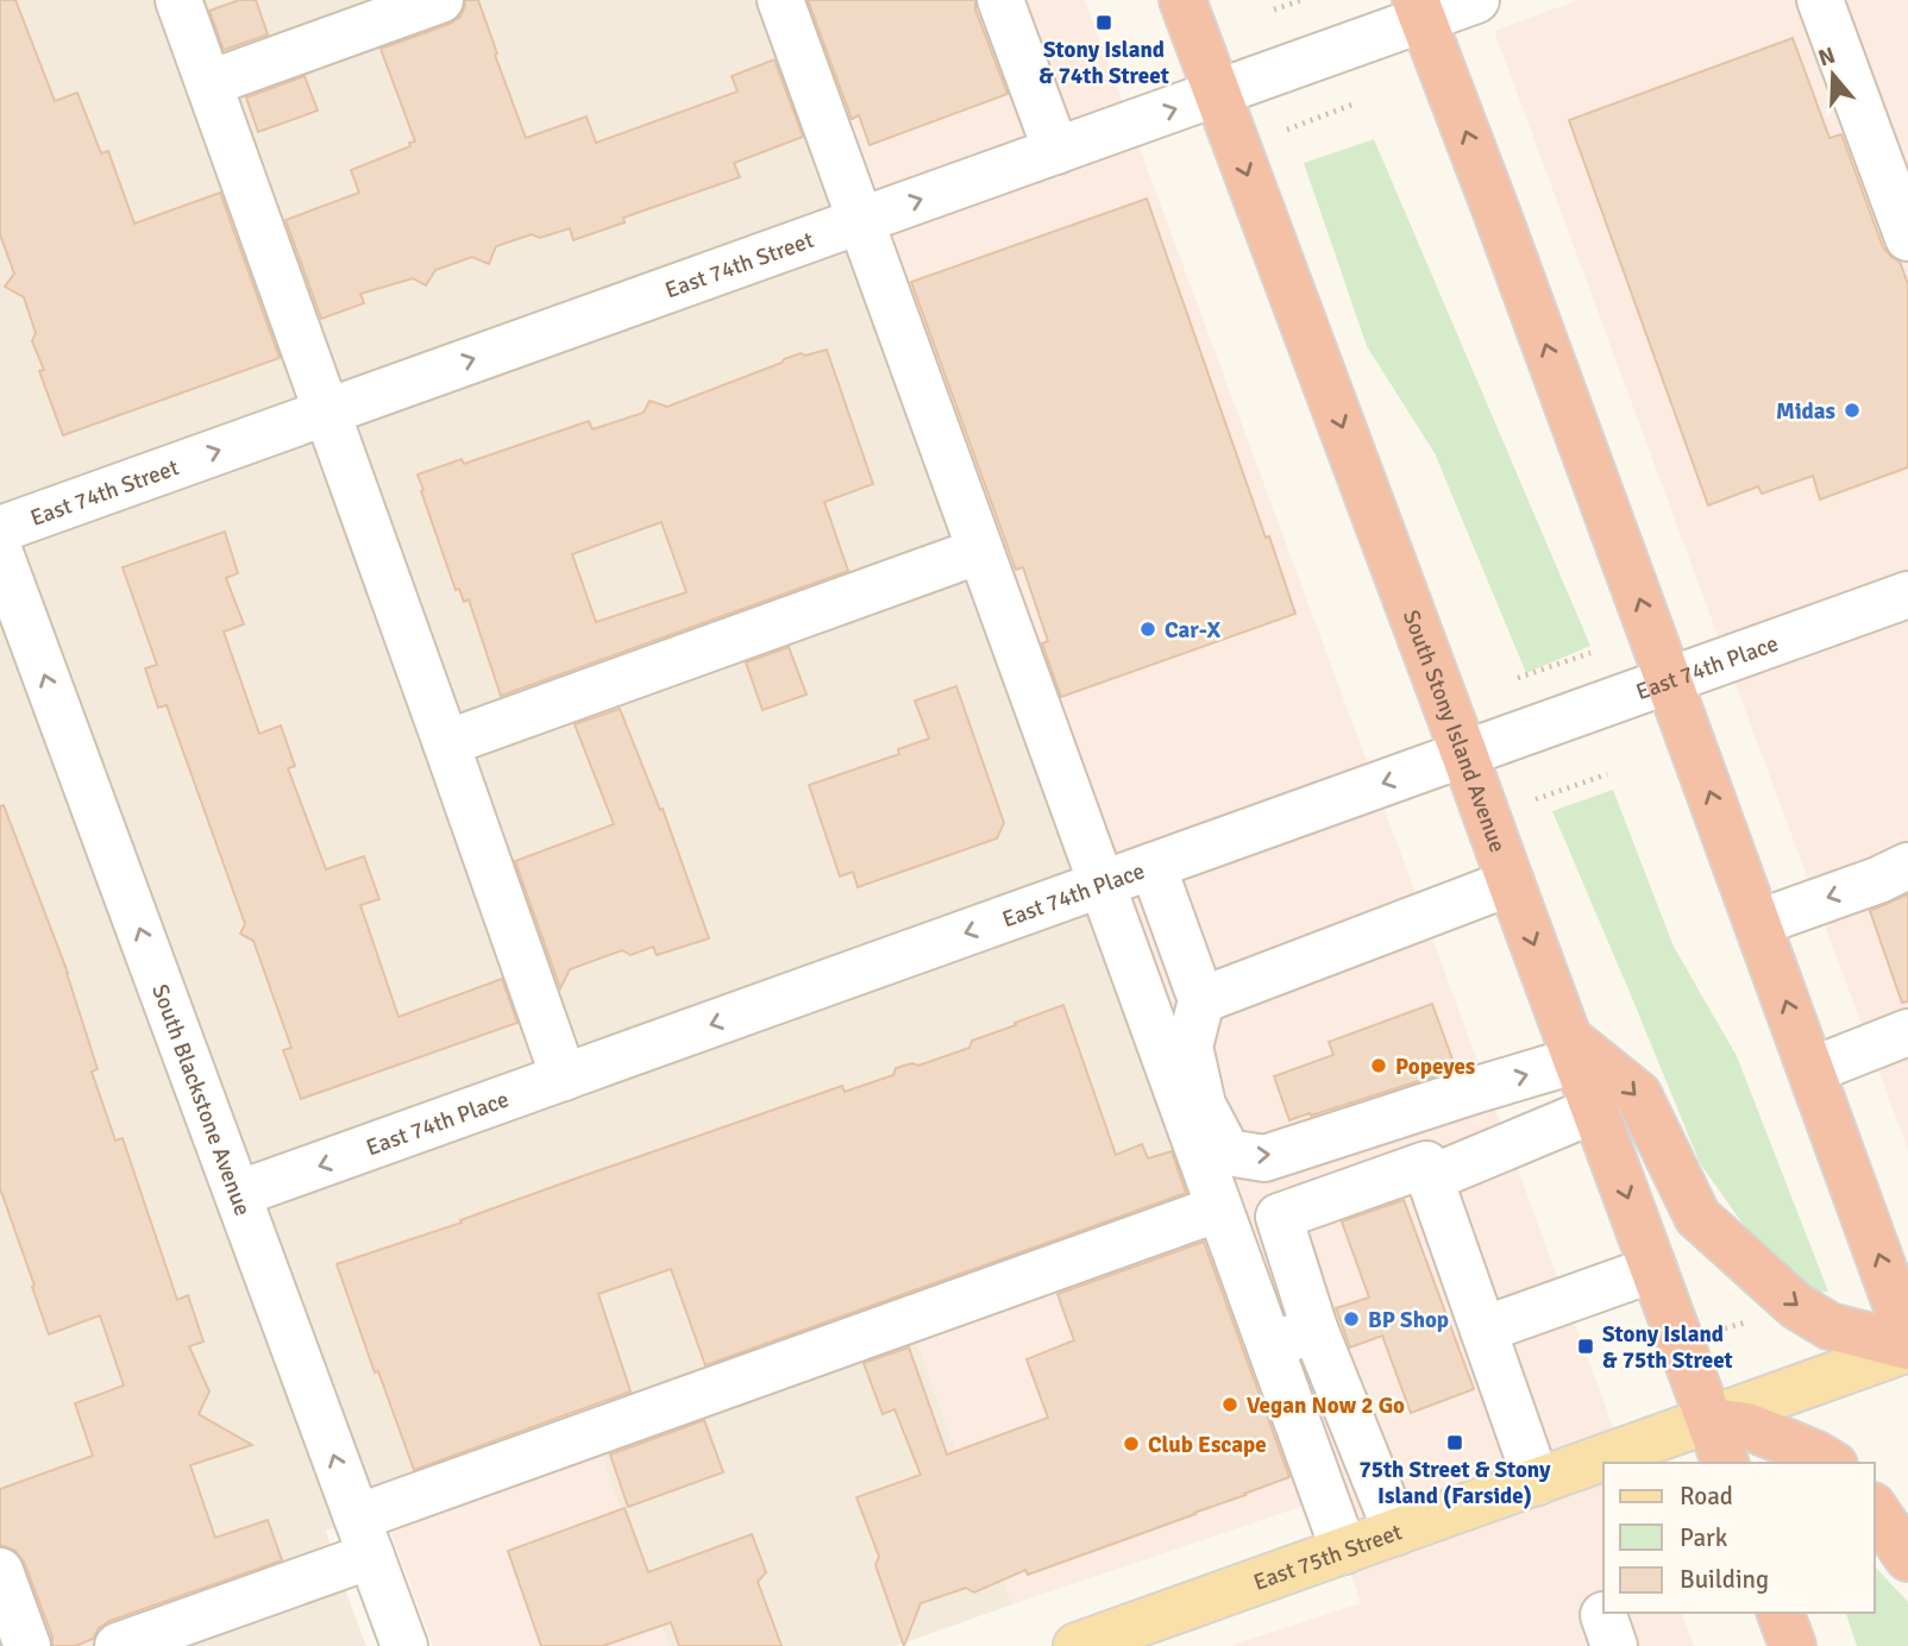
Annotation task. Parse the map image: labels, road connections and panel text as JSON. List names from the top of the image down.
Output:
{
  "streets": {
    "highway": ["South Stony Island Avenue"],
    "main road": ["East 75th Street"],
    "street": ["East 74th Street", "East 74th Place", "South Blackstone Avenue"]
  },
  "crossings": [
    ["East 74th Street", "South Stony Island Avenue"],
    ["East 74th Place", "South Stony Island Avenue"],
    ["East 74th Place", "South Blackstone Avenue"],
    ["South Stony Island Avenue", "East 75th Street"]
  ],
  "places": {
    "transit": ["Stony Island & 74th Street", "Stony Island & 75th Street", "75th Street & Stony Island (Farside)"],
    "other": [
      "Midas",
      "Car-X",
      "Popeyes",
      "BP Shop",
      "Vegan Now 2 Go",
      "Club Escape"
    ]
  },
  "legend": ["Road", "Park", "Building"],
  "north": "top"
}
